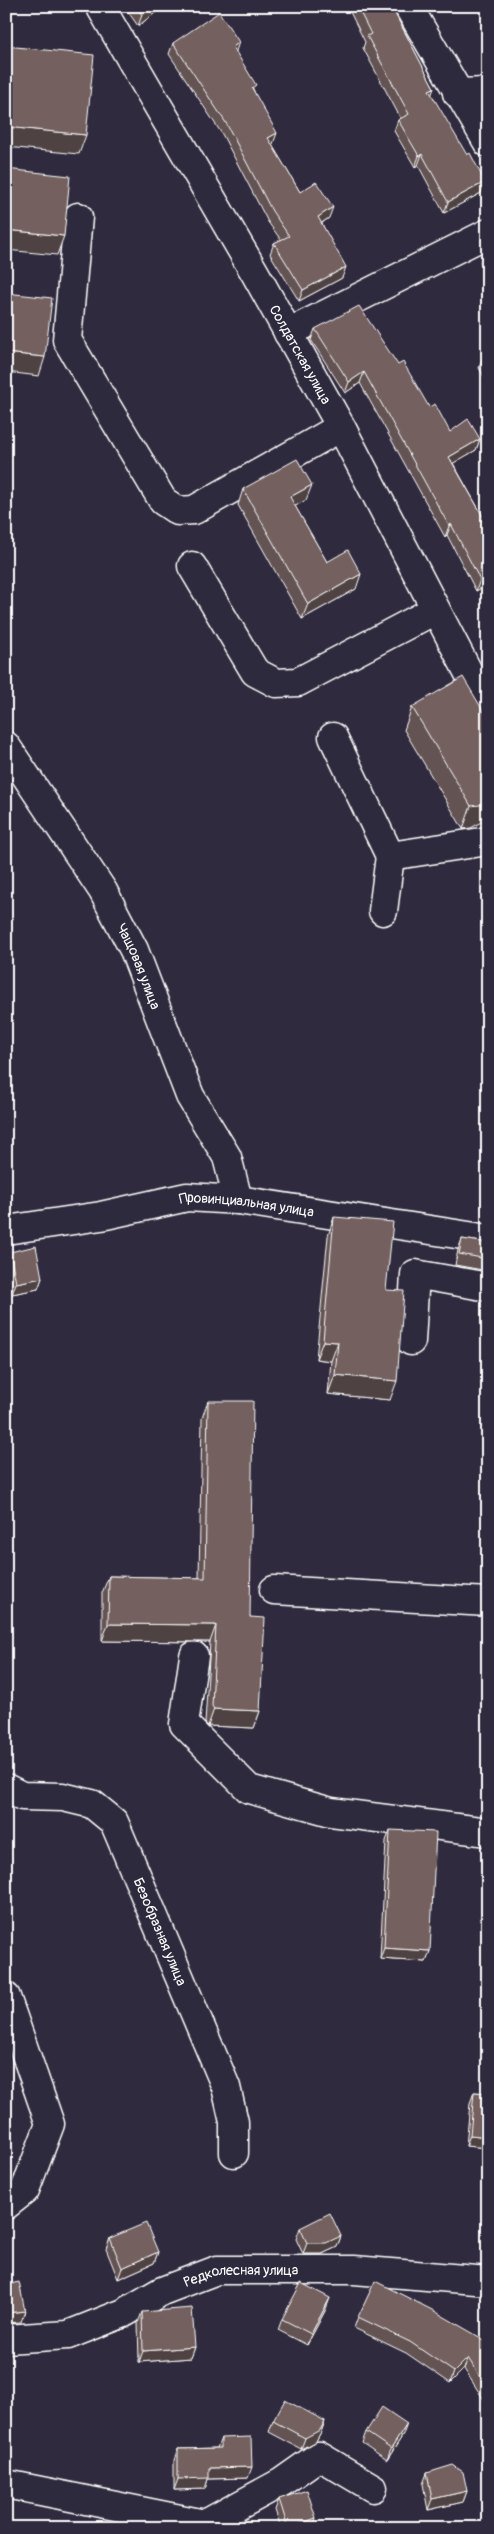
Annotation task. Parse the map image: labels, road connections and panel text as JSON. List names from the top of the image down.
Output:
{
  "streets": {
    "street": [
      "Солдатская улица",
      "Чащовая улица",
      "Провинциальная улица",
      "Безобразная улица",
      "Редколесная улица"
    ]
  },
  "crossings": [
    ["Чащовая улица", "Провинциальная улица"]
  ]
}
